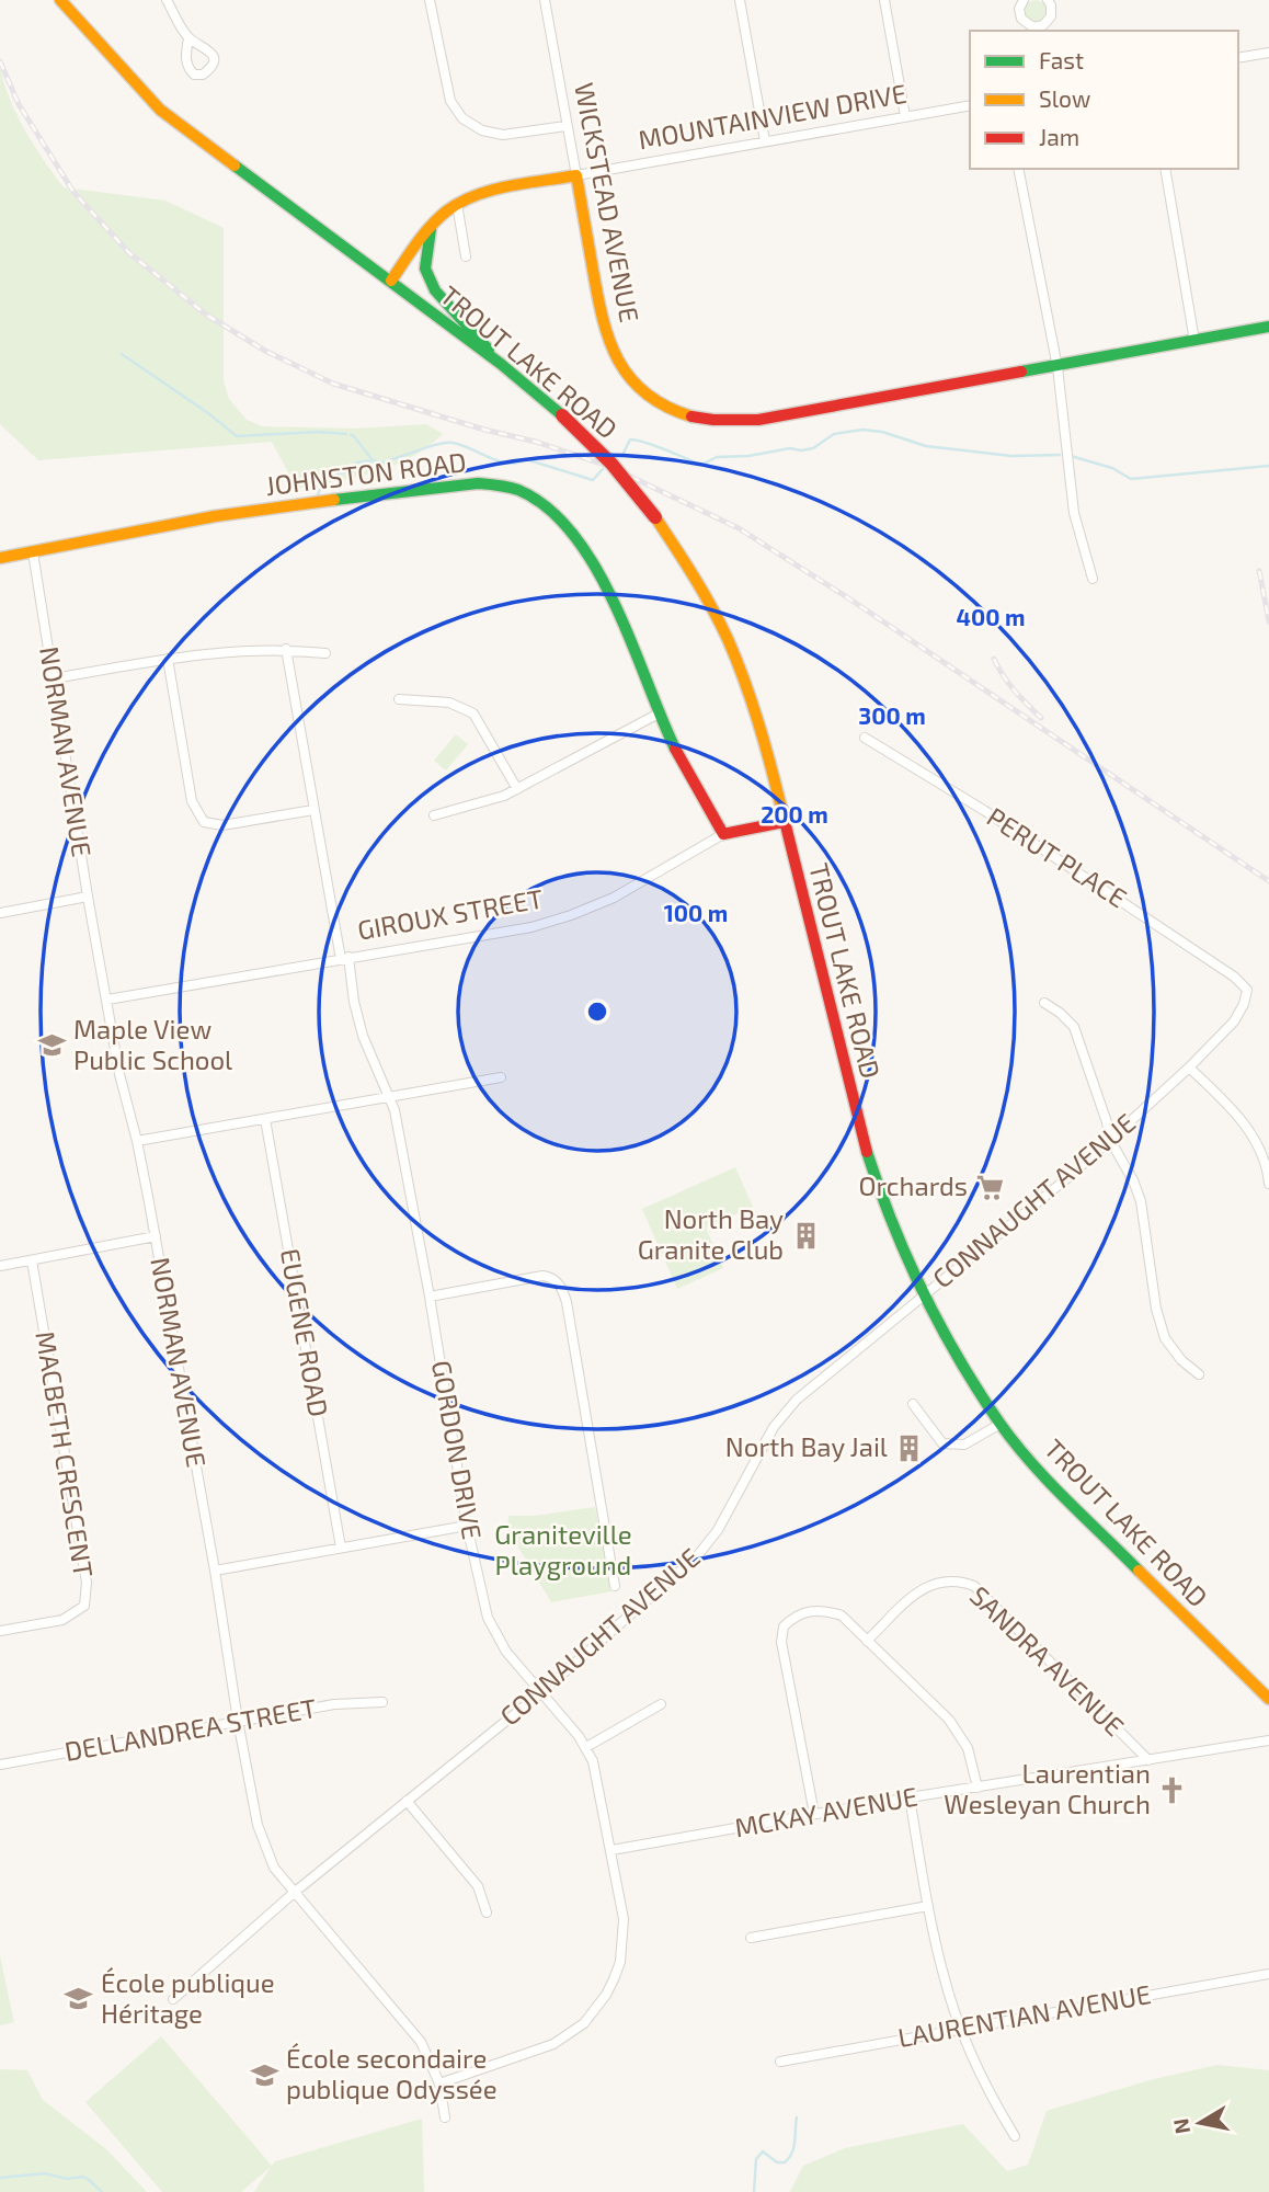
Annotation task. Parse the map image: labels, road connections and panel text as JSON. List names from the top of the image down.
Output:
{
  "streets": {
    "main road": [
      "MOUNTAINVIEW DRIVE",
      "WICKSTEAD AVENUE",
      "TROUT LAKE ROAD",
      "JOHNSTON ROAD",
      "GIROUX STREET"
    ],
    "street": [
      "NORMAN AVENUE",
      "PERUT PLACE",
      "CONNAUGHT AVENUE",
      "EUGENE ROAD",
      "GORDON DRIVE",
      "MACBETH CRESCENT",
      "SANDRA AVENUE",
      "DELLANDREA STREET",
      "MCKAY AVENUE",
      "LAURENTIAN AVENUE"
    ]
  },
  "crossings": [
    ["MOUNTAINVIEW DRIVE", "WICKSTEAD AVENUE"],
    ["MOUNTAINVIEW DRIVE", "TROUT LAKE ROAD"],
    ["TROUT LAKE ROAD", "GIROUX STREET"],
    ["TROUT LAKE ROAD", "CONNAUGHT AVENUE"],
    ["JOHNSTON ROAD", "NORMAN AVENUE"],
    ["JOHNSTON ROAD", "GIROUX STREET"],
    ["NORMAN AVENUE", "GIROUX STREET"],
    ["NORMAN AVENUE", "CONNAUGHT AVENUE"],
    ["NORMAN AVENUE", "GORDON DRIVE"],
    ["NORMAN AVENUE", "DELLANDREA STREET"],
    ["PERUT PLACE", "CONNAUGHT AVENUE"],
    ["GIROUX STREET", "GORDON DRIVE"],
    ["CONNAUGHT AVENUE", "GORDON DRIVE"],
    ["GORDON DRIVE", "MCKAY AVENUE"],
    ["SANDRA AVENUE", "MCKAY AVENUE"]
  ],
  "parks": ["Graniteville Playground"],
  "places": {
    "school or university": ["Maple View Public School", "École publique Héritage", "École secondaire publique Odyssée"],
    "supermarket": ["Orchards"],
    "building": ["North Bay Granite Club", "North Bay Jail"],
    "church": ["Laurentian Wesleyan Church"]
  },
  "legend": ["Fast", "Slow", "Jam"],
  "north": "left",
  "rings": [
    "400 m",
    "300 m",
    "200 m",
    "100 m"
  ]
}
